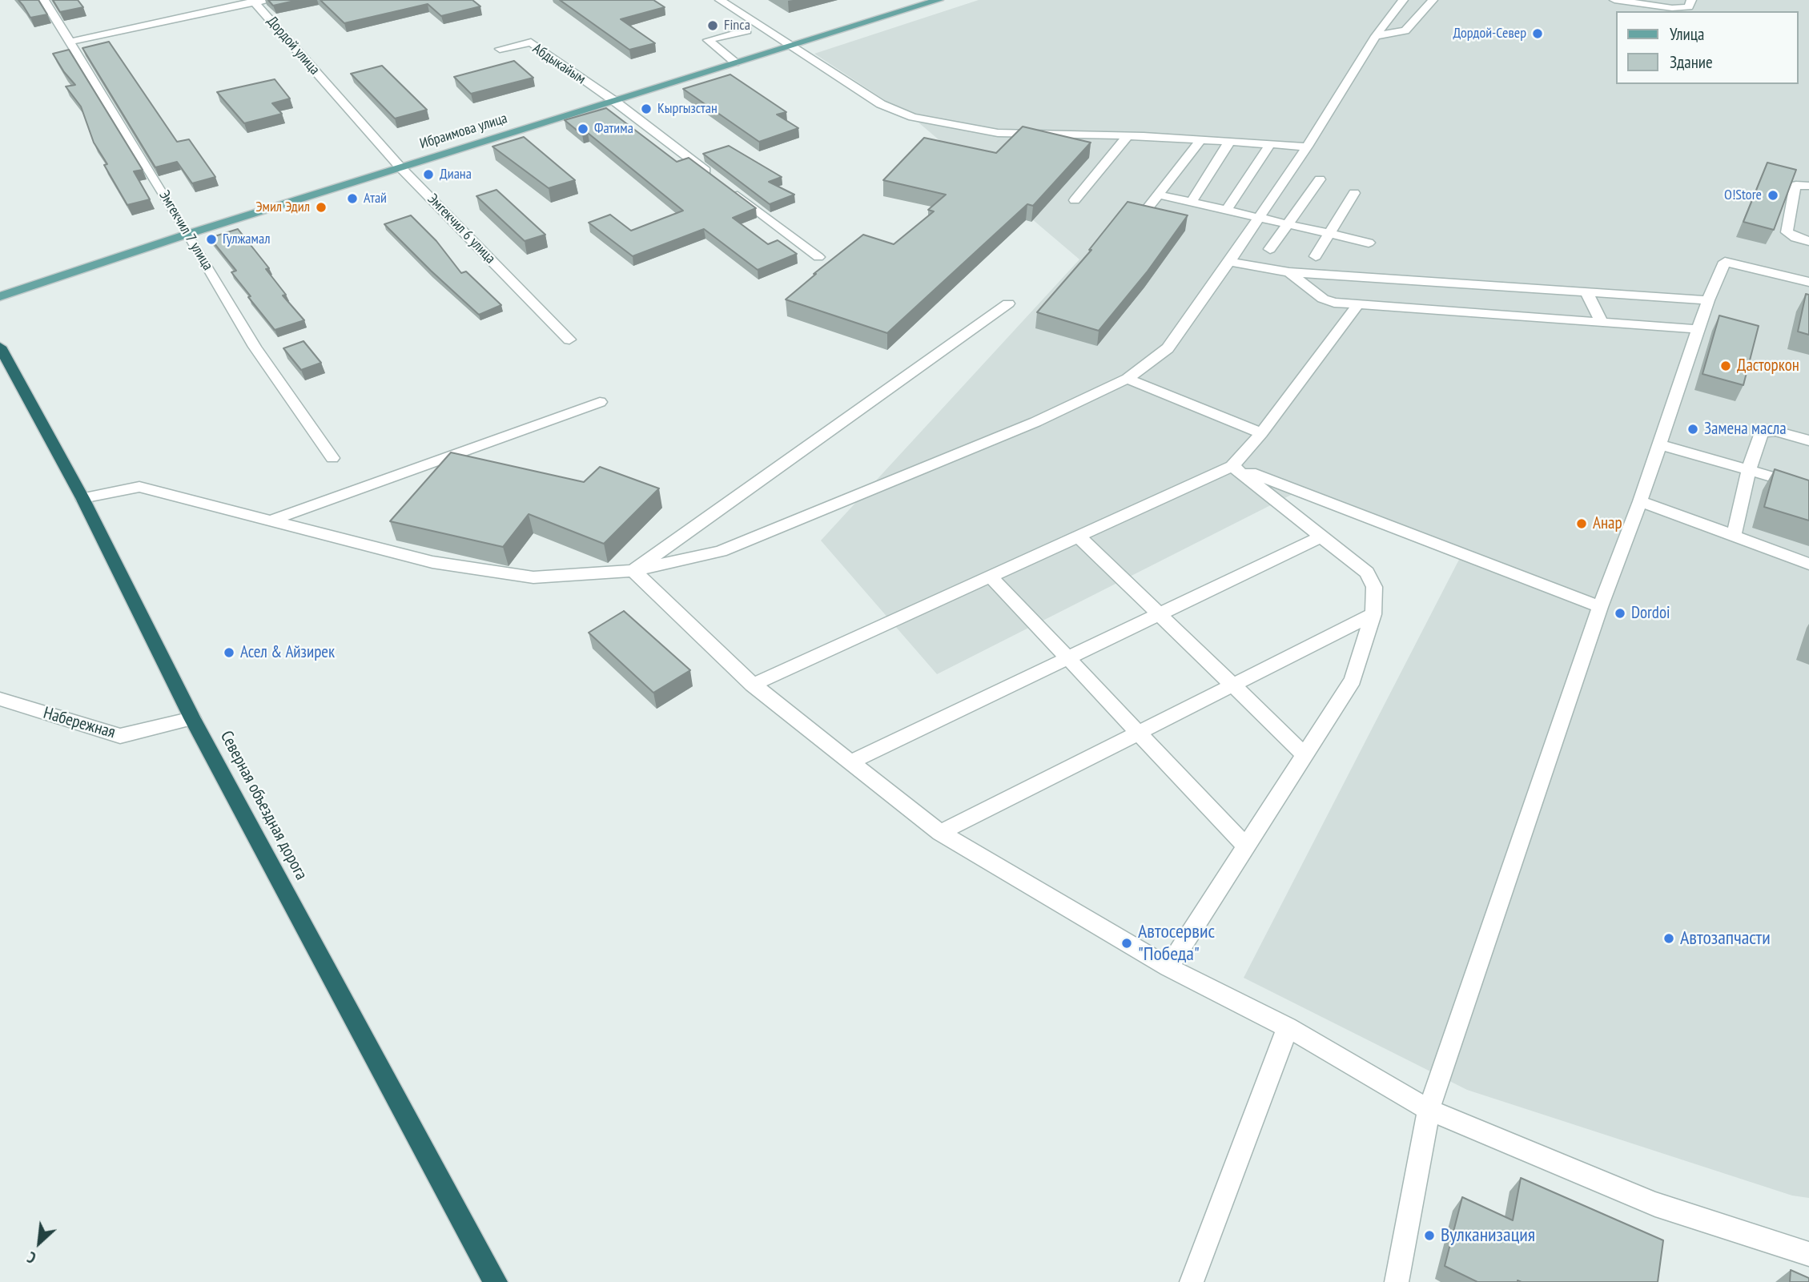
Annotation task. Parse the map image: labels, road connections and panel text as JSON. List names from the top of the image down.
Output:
{
  "streets": {
    "highway": ["Северная объездная дорога"],
    "main road": ["Ибраимова улица"],
    "street": [
      "Дордой улица",
      "Абдыкайым",
      "Эмгекчил 6 улица",
      "Эмгекчил 7 улица",
      "Набережная"
    ]
  },
  "crossings": [
    ["Дордой улица", "Эмгекчил 6 улица"],
    ["Абдыкайым", "Ибраимова улица"],
    ["Ибраимова улица", "Эмгекчил 6 улица"],
    ["Ибраимова улица", "Эмгекчил 7 улица"],
    ["Набережная", "Северная объездная дорога"]
  ],
  "places": [
    "Finca",
    "Дордой-Север",
    "Кыргызстан",
    "Фатима",
    "Диана",
    "O!Store",
    "Атай",
    "Эмил Эдил",
    "Гулжамал",
    "Дасторкон",
    "Замена масла",
    "Анар",
    "Dordoi",
    "Асел & Айзирек",
    "Автозапчасти",
    "Автосервис \"Победа\"",
    "Вулканизация"
  ],
  "legend": ["Улица", "Здание"],
  "north": "bottom left"
}
